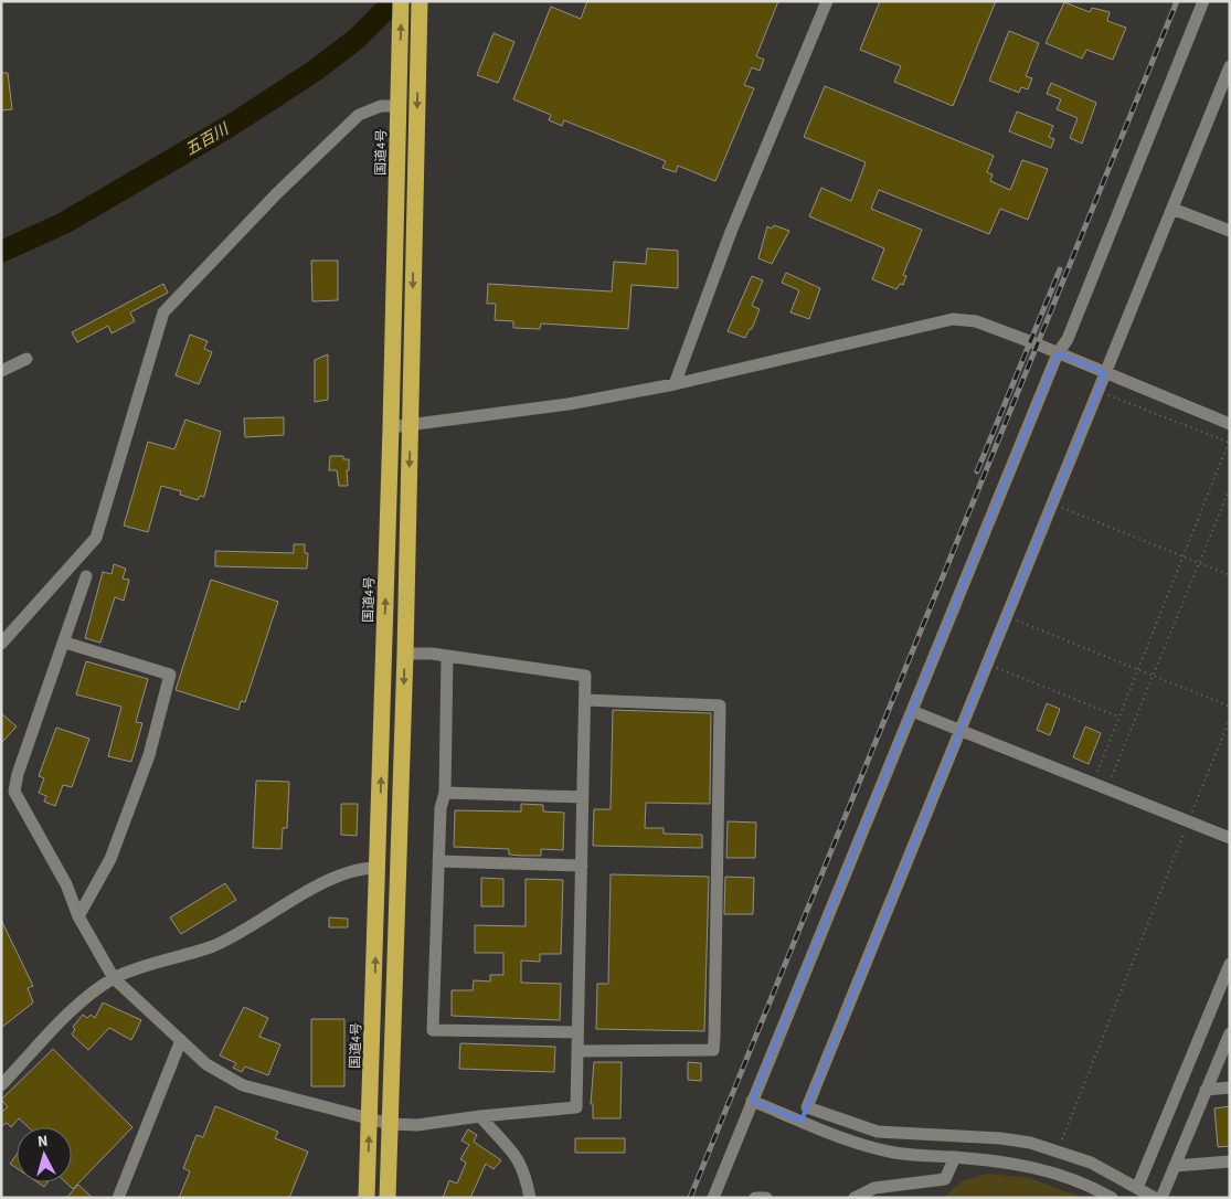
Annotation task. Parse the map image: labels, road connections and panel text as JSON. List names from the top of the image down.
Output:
{
  "streets": {
    "highway": ["国道4号"]
  },
  "water": ["五百川"],
  "north": "top"
}
